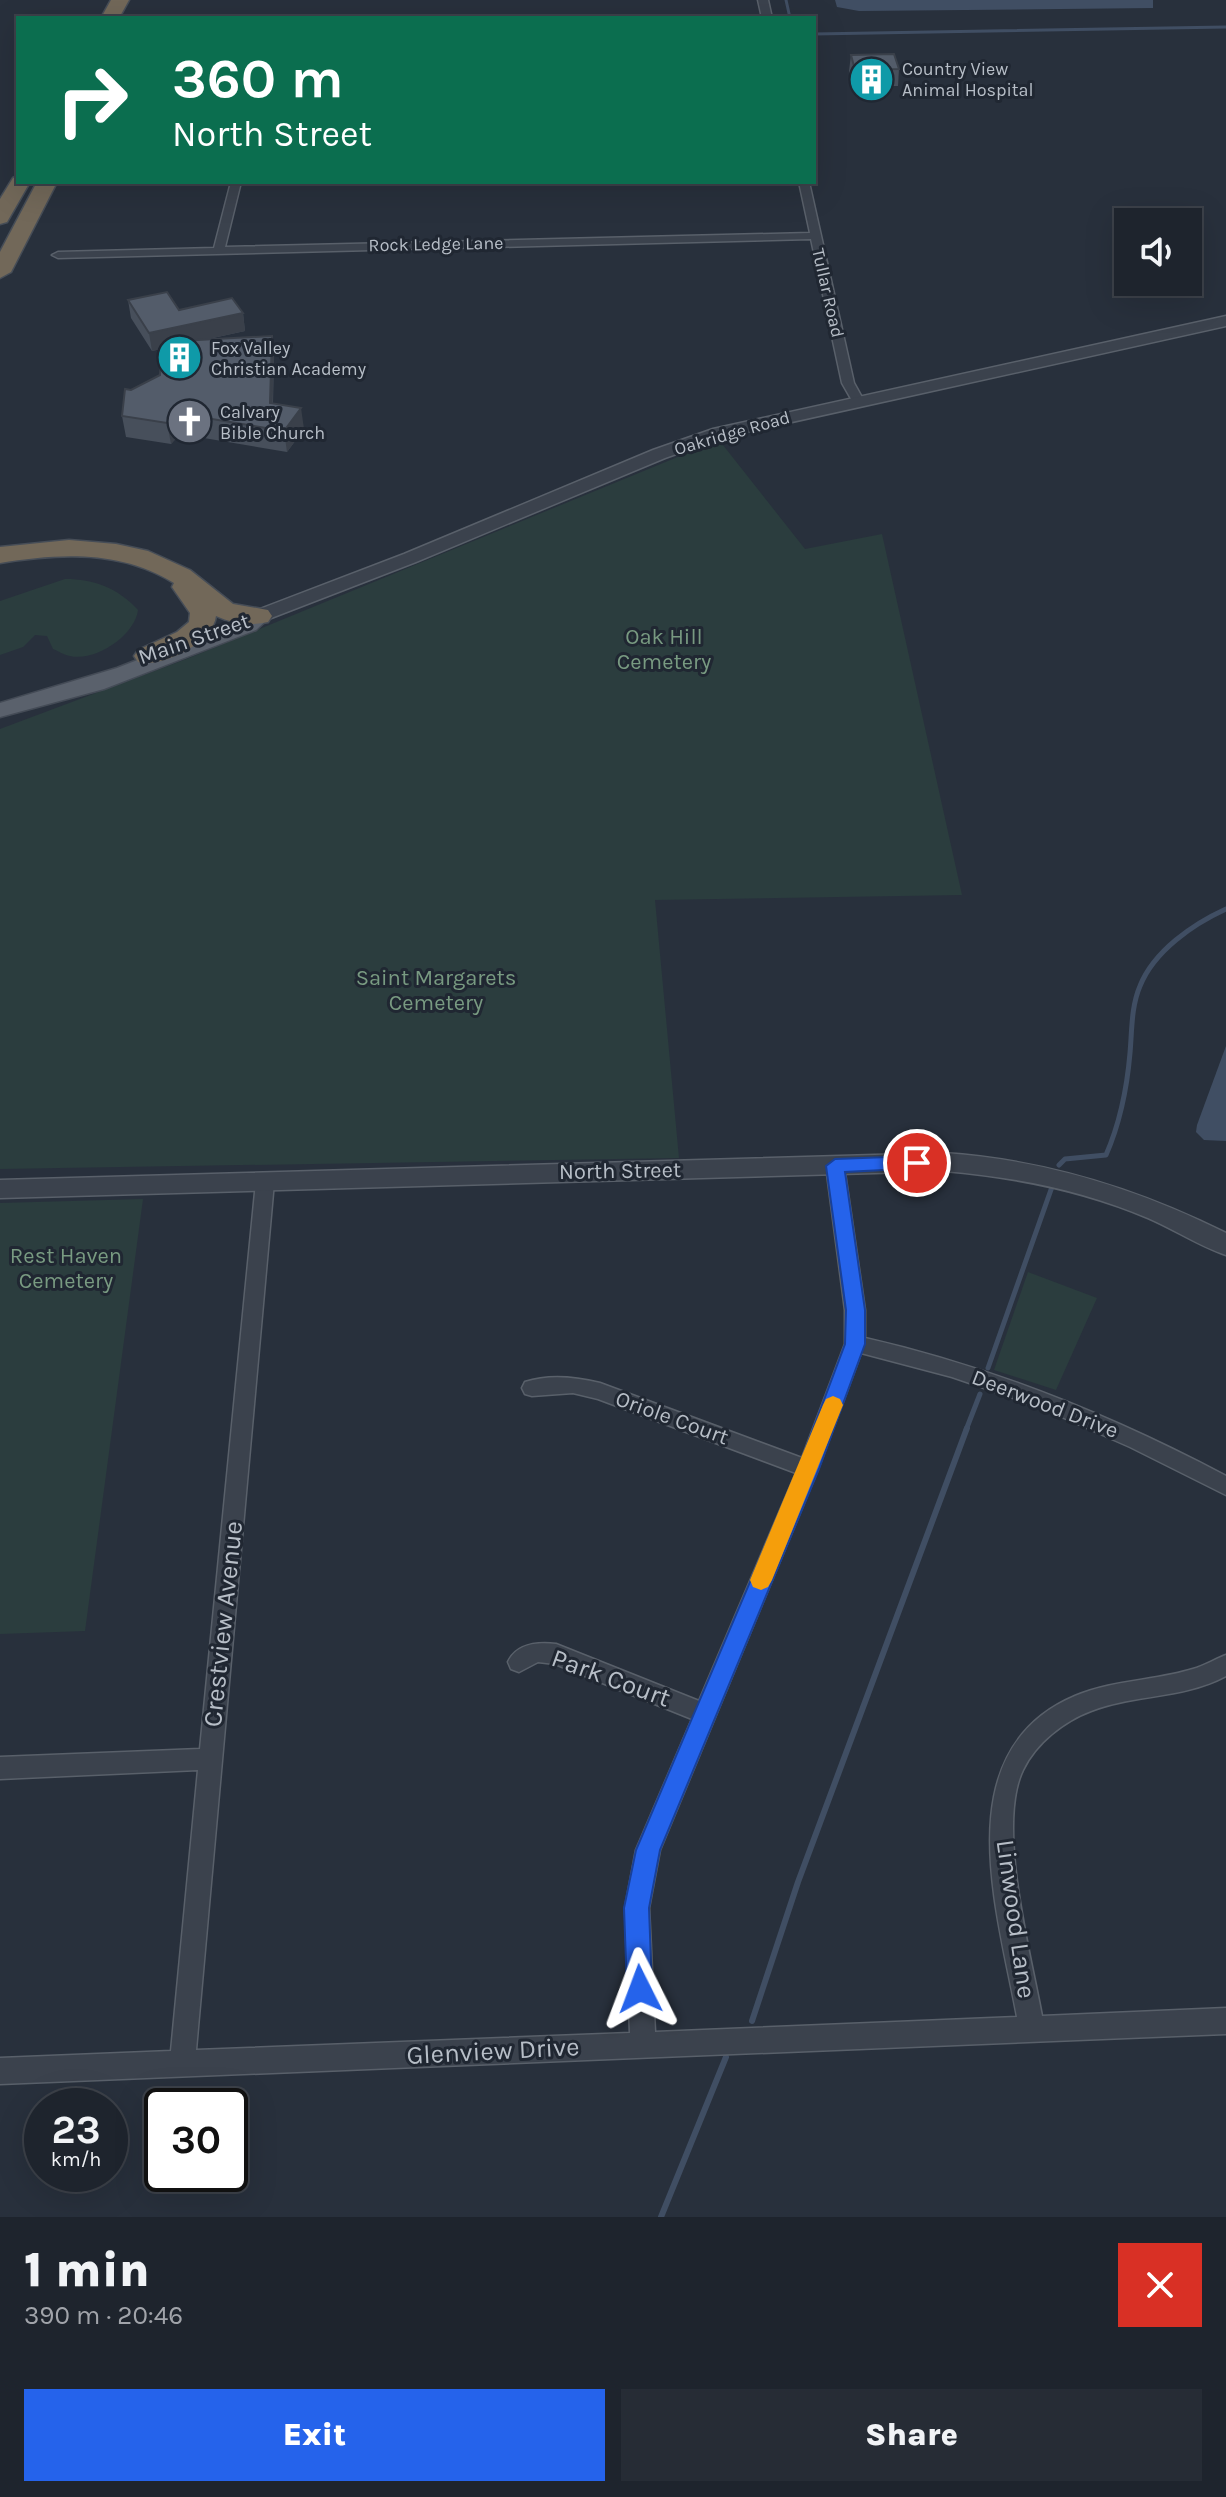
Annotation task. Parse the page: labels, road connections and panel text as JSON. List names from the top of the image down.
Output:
{
  "streets": {
    "main road": ["Main Street"],
    "street": [
      "Rock Ledge Lane",
      "Tullar Road",
      "Oakridge Road",
      "North Street",
      "Deerwood Drive",
      "Oriole Court",
      "Crestview Avenue",
      "Park Court",
      "Linwood Lane",
      "Glenview Drive"
    ]
  },
  "crossings": [
    ["Rock Ledge Lane", "Tullar Road"],
    ["Tullar Road", "Oakridge Road"],
    ["Oakridge Road", "Main Street"],
    ["North Street", "Crestview Avenue"],
    ["Crestview Avenue", "Glenview Drive"],
    ["Linwood Lane", "Glenview Drive"]
  ],
  "parks": ["Oak Hill Cemetery", "Saint Margarets Cemetery", "Rest Haven Cemetery"],
  "places": {
    "building": ["Country View Animal Hospital", "Fox Valley Christian Academy"],
    "church": ["Calvary Bible Church"]
  },
  "page": {
    "turn": ["360 m", "North Street"],
    "speed": "23 km/h",
    "limit": "30",
    "heading": ["1 min", "390 m · 20:46"],
    "buttons": ["Exit", "Share"]
  }
}
